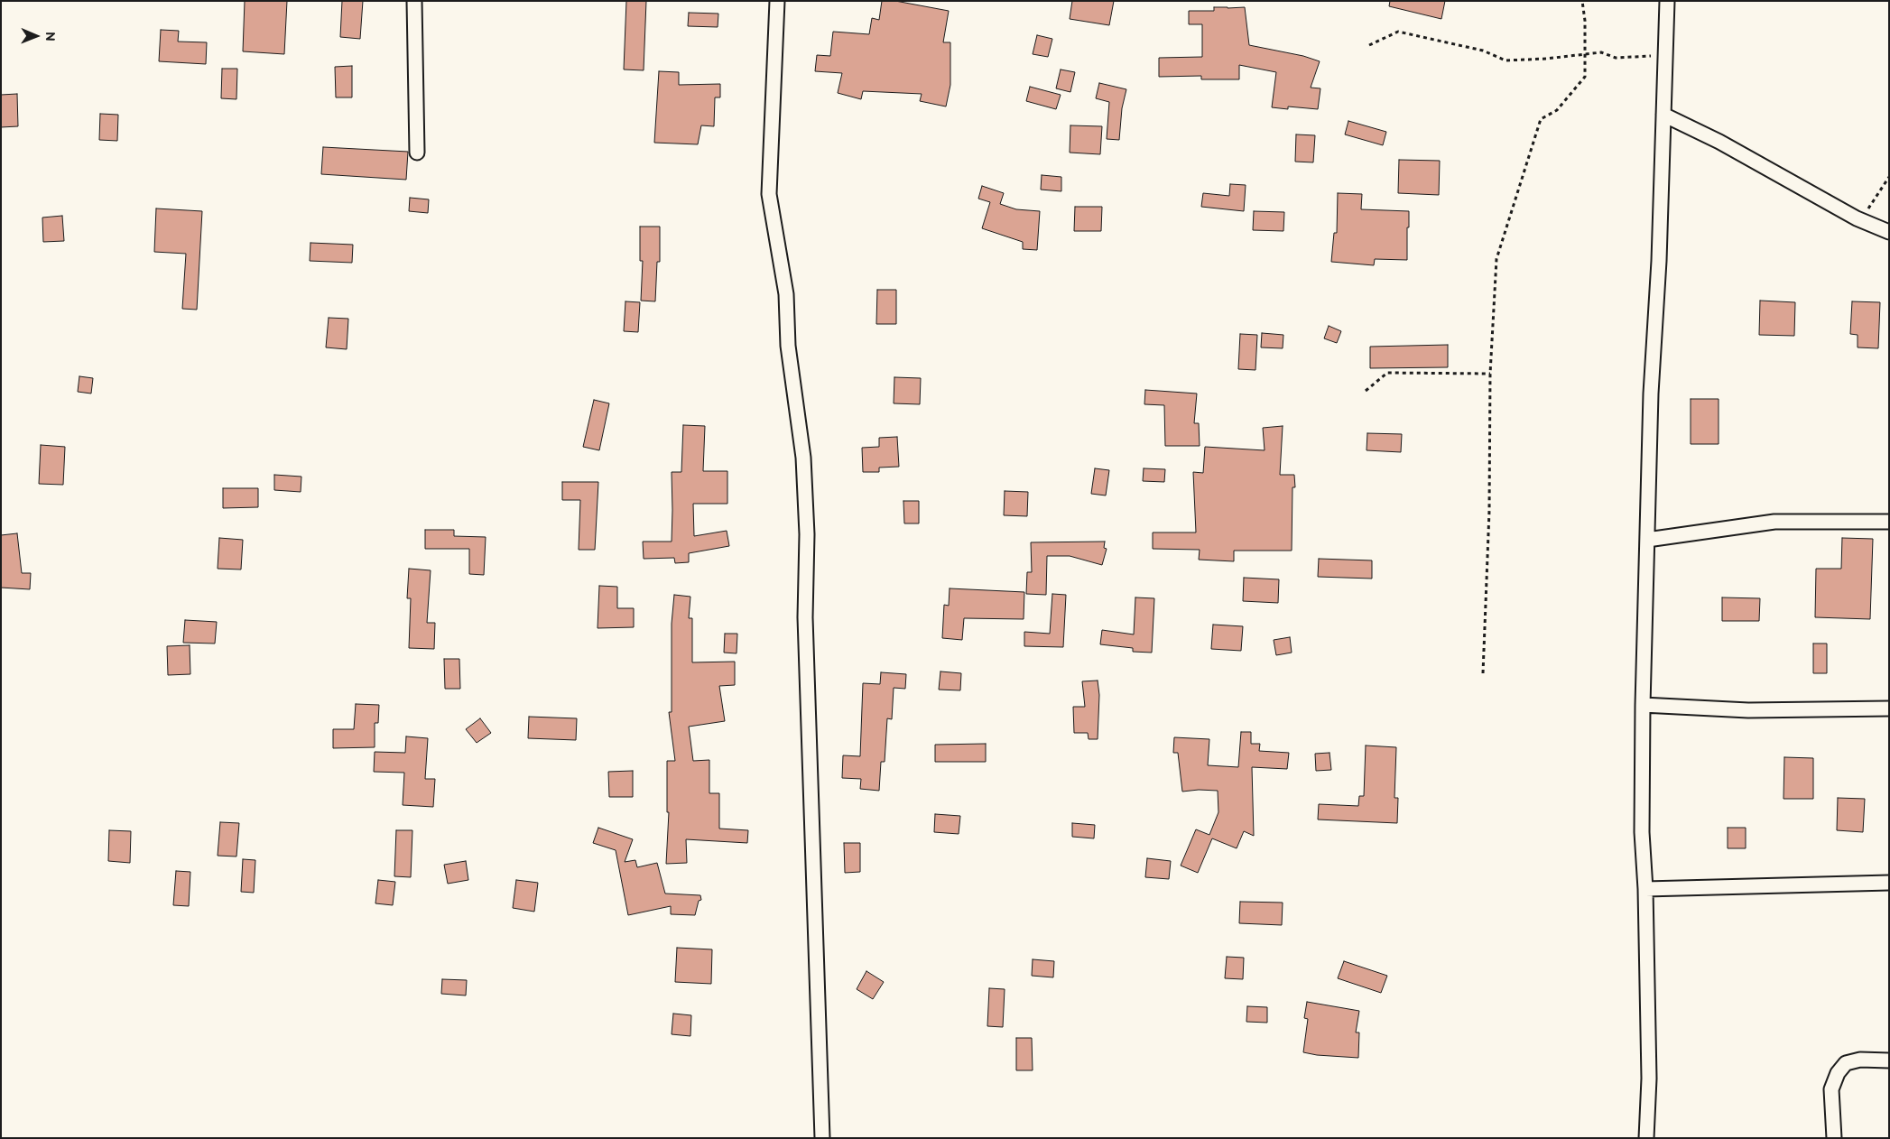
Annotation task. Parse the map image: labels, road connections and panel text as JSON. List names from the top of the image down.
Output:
{
  "north": "right"
}
